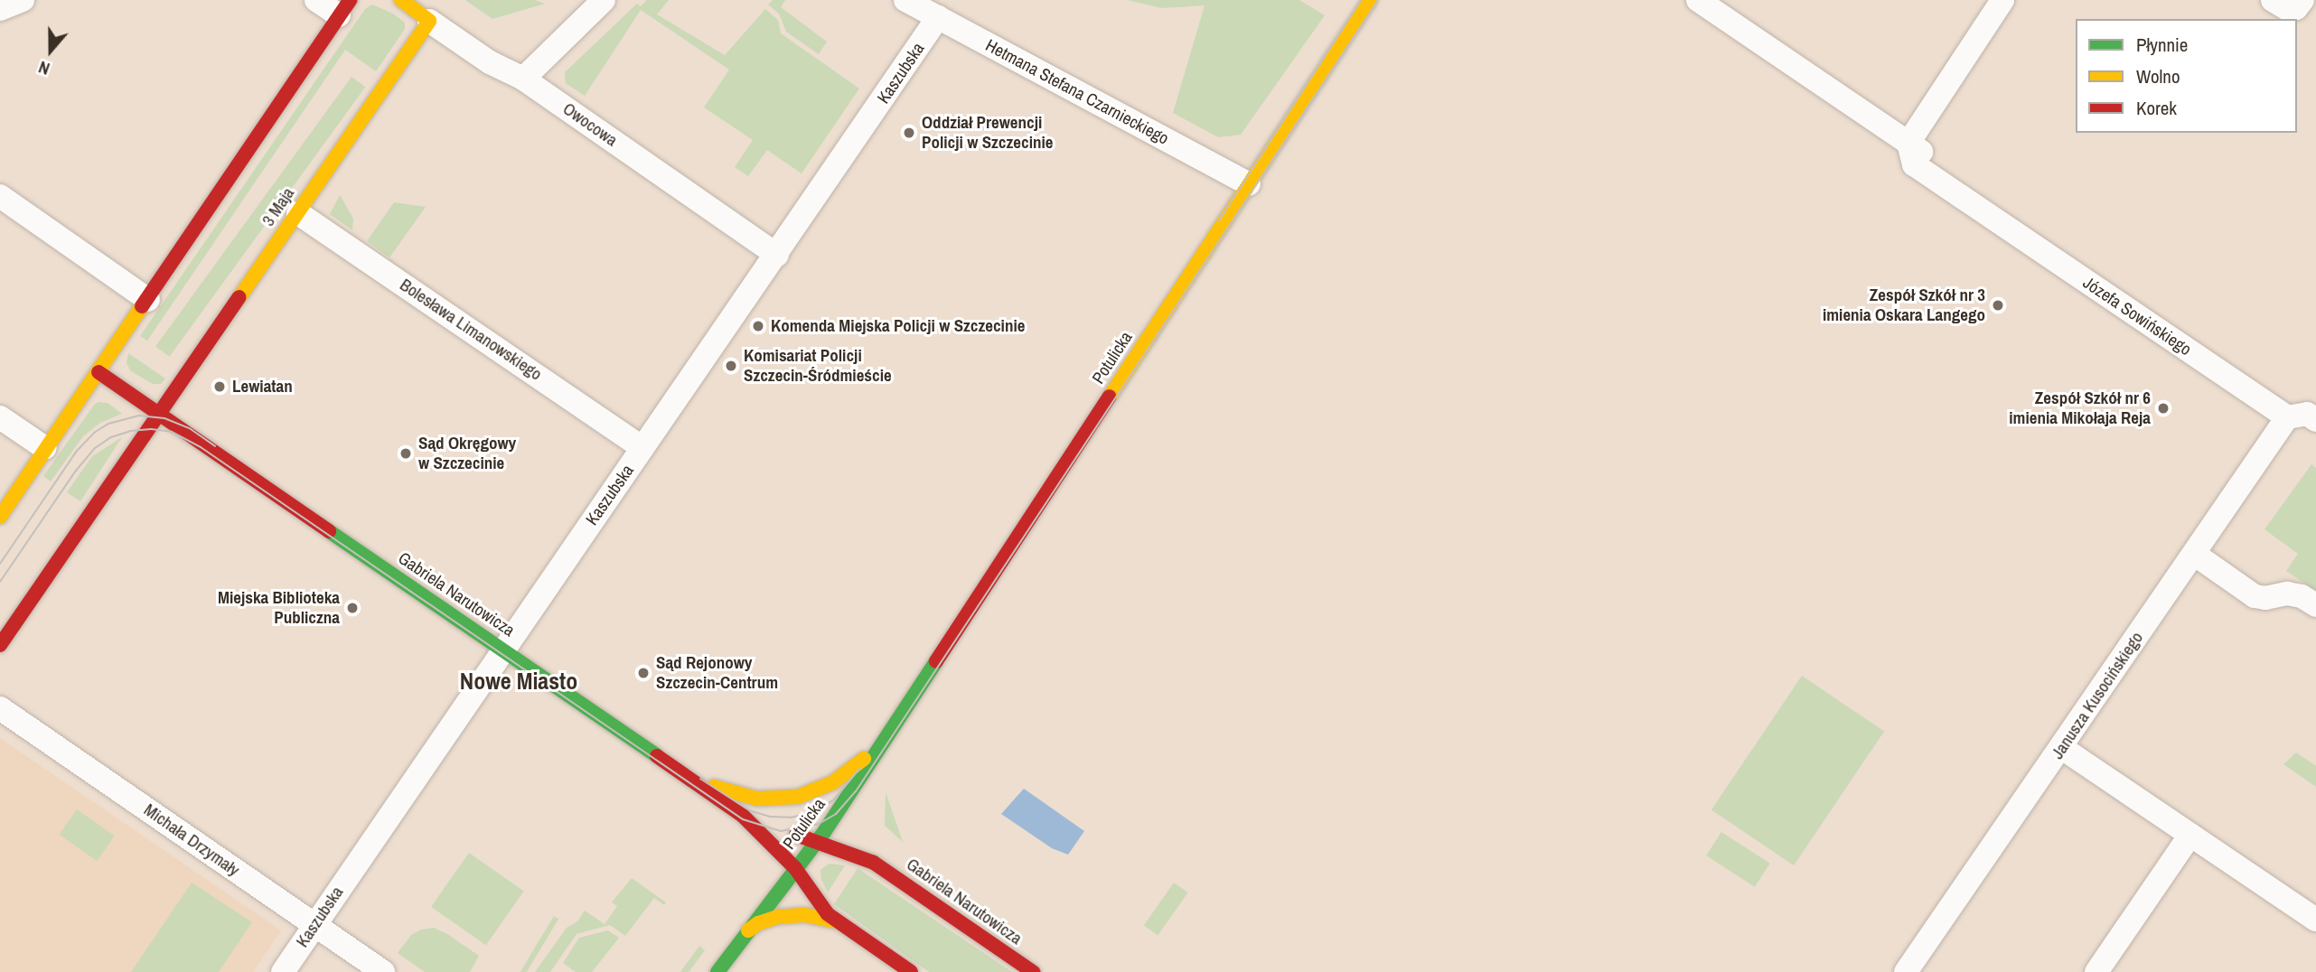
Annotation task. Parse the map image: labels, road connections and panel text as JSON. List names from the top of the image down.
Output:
{
  "streets": {
    "street": [
      "Kaszubska",
      "Hetmana Stefana Czarnieckiego",
      "Owocowa",
      "3 Maja",
      "Józefa Sowińskiego",
      "Bolesława Limanowskiego",
      "Potulicka",
      "Gabriela Narutowicza",
      "Janusza Kusocińskiego",
      "Michała Drzymały"
    ]
  },
  "crossings": [
    ["Kaszubska", "Hetmana Stefana Czarnieckiego"],
    ["Kaszubska", "Owocowa"],
    ["Kaszubska", "Bolesława Limanowskiego"],
    ["Kaszubska", "Gabriela Narutowicza"],
    ["Kaszubska", "Michała Drzymały"],
    ["Hetmana Stefana Czarnieckiego", "Potulicka"],
    ["Owocowa", "3 Maja"],
    ["3 Maja", "Bolesława Limanowskiego"],
    ["3 Maja", "Gabriela Narutowicza"],
    ["Józefa Sowińskiego", "Janusza Kusocińskiego"],
    ["Potulicka", "Gabriela Narutowicza"]
  ],
  "districts": ["Nowe Miasto"],
  "places": [
    "Oddział Prewencji Policji w Szczecinie",
    "Zespół Szkół nr 3 imienia Oskara Langego",
    "Komenda Miejska Policji w Szczecinie",
    "Komisariat Policji Szczecin-Śródmieście",
    "Lewiatan",
    "Zespół Szkół nr 6 imienia Mikołaja Reja",
    "Sąd Okręgowy w Szczecinie",
    "Miejska Biblioteka Publiczna",
    "Sąd Rejonowy Szczecin-Centrum"
  ],
  "legend": ["Płynnie", "Wolno", "Korek"],
  "north": "bottom"
}
